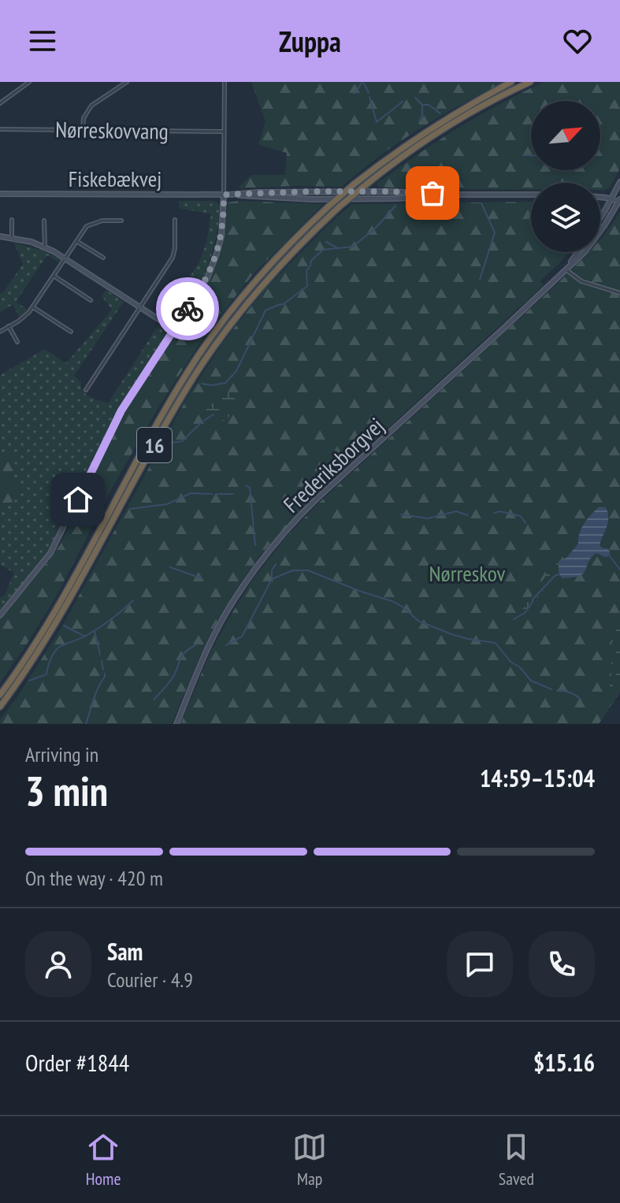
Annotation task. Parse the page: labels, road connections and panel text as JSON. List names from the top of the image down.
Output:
{
  "streets": {
    "highway": ["16"],
    "street": ["Nørreskovvang", "Fiskebækvej", "Frederiksborgvej"]
  },
  "parks": ["Nørreskov"],
  "north": "top right",
  "page": {
    "header": "Zuppa",
    "heading": ["3 min", "Arriving in", "14:59–15:04"],
    "panel": [
      "Sam",
      "Courier · 4.9",
      "Order #1844",
      "$15.16"
    ],
    "bar": "On the way · 420 m",
    "tabs": ["Home", "Map", "Saved"]
  }
}
